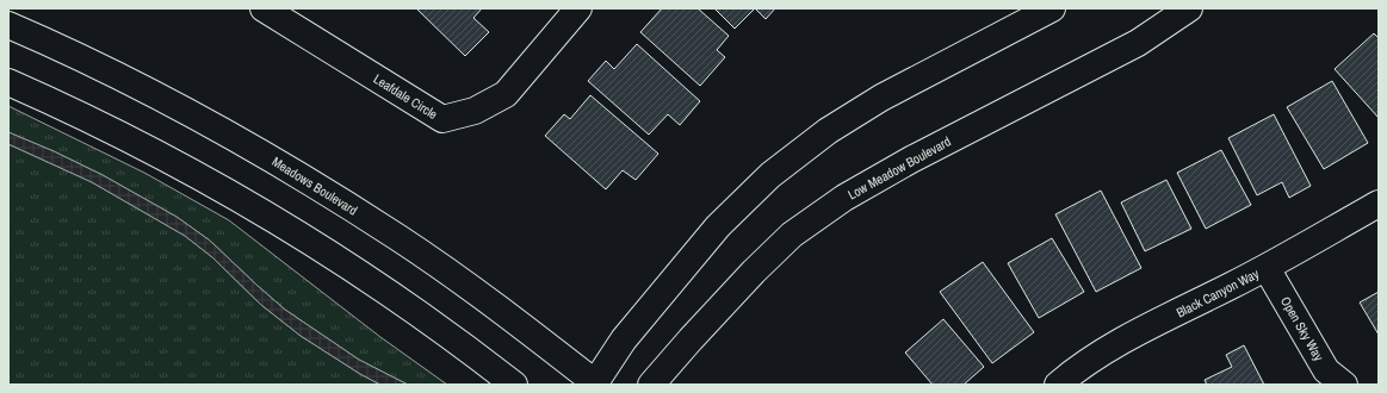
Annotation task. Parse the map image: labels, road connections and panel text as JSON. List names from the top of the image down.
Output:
{
  "streets": {
    "street": [
      "Leafdale Circle",
      "Low Meadow Boulevard",
      "Meadows Boulevard",
      "Black Canyon Way",
      "Open Sky Way"
    ]
  },
  "crossings": [
    ["Black Canyon Way", "Open Sky Way"]
  ]
}
